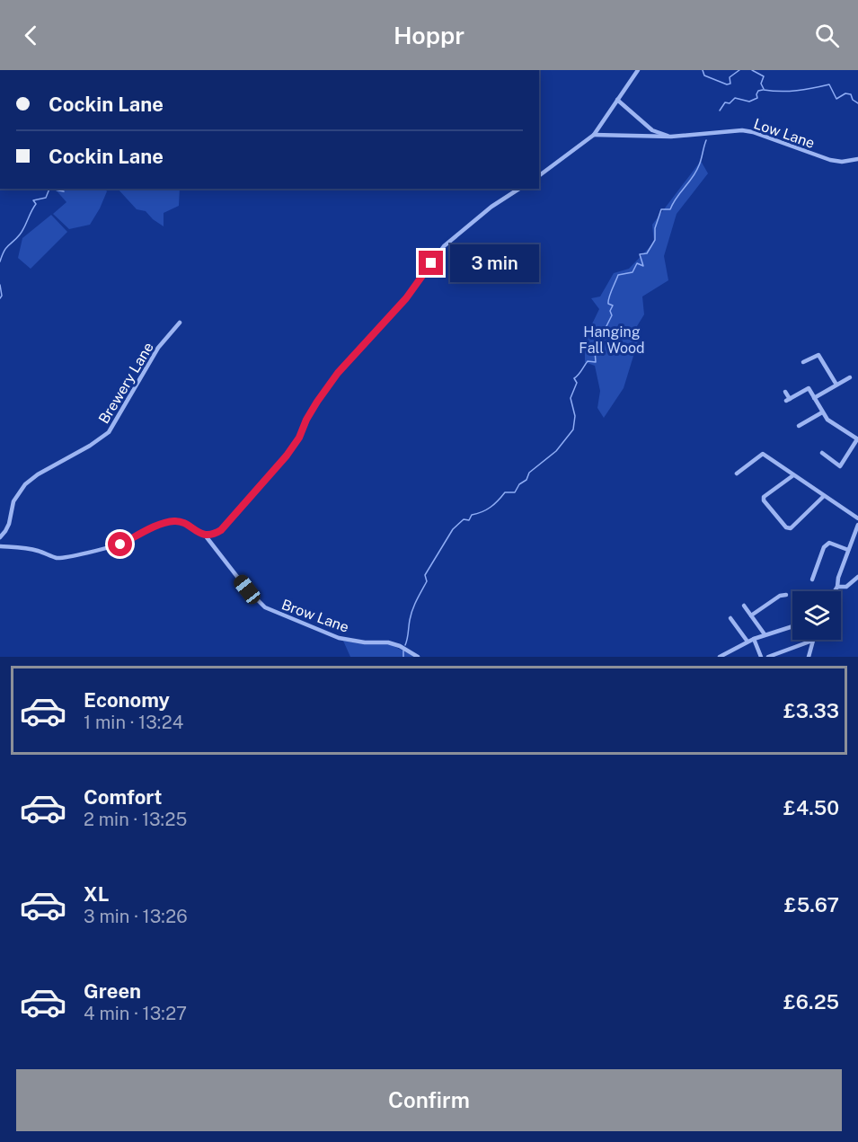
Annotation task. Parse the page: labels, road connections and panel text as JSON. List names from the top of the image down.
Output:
{
  "streets": {
    "street": ["Low Lane", "Brewery Lane", "Brow Lane"]
  },
  "parks": ["Hanging Fall Wood"],
  "page": {
    "header": "Hoppr",
    "banner": ["Cockin Lane", "Cockin Lane"],
    "bubble": "3 min",
    "list": [
      {
        "name": "Economy",
        "note": "1 min · 13:24",
        "value": "£3.33"
      },
      {
        "name": "Comfort",
        "note": "2 min · 13:25",
        "value": "£4.50"
      },
      {
        "name": "XL",
        "note": "3 min · 13:26",
        "value": "£5.67"
      },
      {
        "name": "Green",
        "note": "4 min · 13:27",
        "value": "£6.25"
      }
    ],
    "buttons": "Confirm"
  }
}
